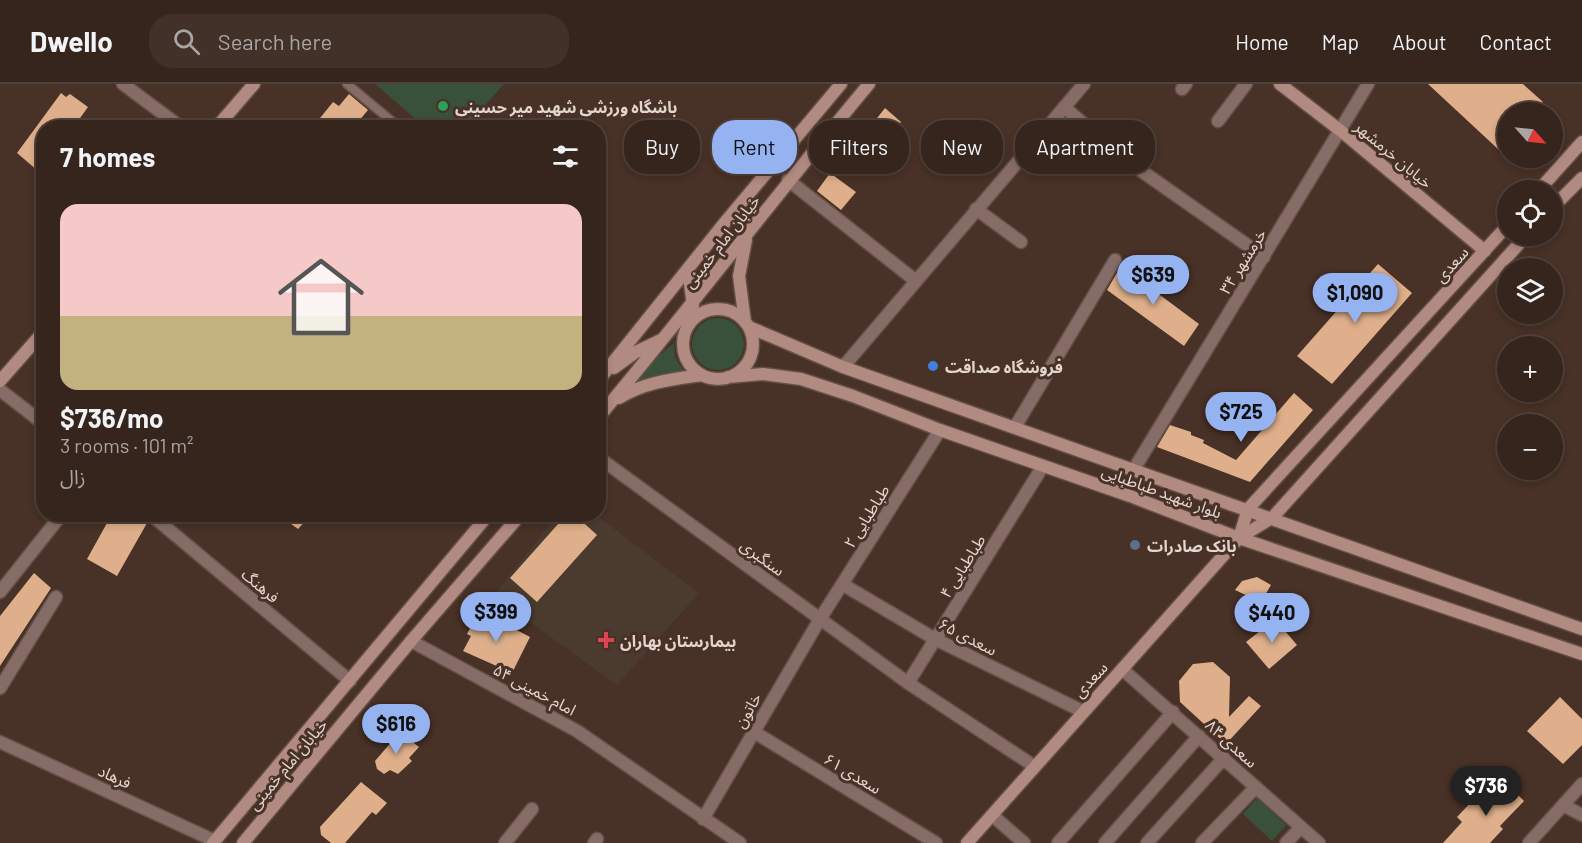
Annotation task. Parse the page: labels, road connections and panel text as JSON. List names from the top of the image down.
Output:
{
  "streets": {
    "main road": [
      "خیابان خرمشهر",
      "خیابان امام خمینی",
      "سعدی",
      "بلوار شهید طباطبایی"
    ],
    "street": [
      "خرمشهر ۳۴",
      "طباطبایی ۲",
      "سنگبری",
      "طباطبایی ۴",
      "فرهنگ",
      "سعدی ۶۵",
      "امام خمینی ۵۴",
      "خاتون",
      "سعدی ۸۴",
      "سعدی ۶۱",
      "فرهاد"
    ]
  },
  "crossings": [
    ["خیابان خرمشهر", "خرمشهر ۳۴"],
    ["خیابان خرمشهر", "سعدی"],
    ["خیابان امام خمینی", "فرهنگ"],
    ["خیابان امام خمینی", "امام خمینی ۵۴"],
    ["خیابان امام خمینی", "فرهاد"],
    ["خرمشهر ۳۴", "بلوار شهید طباطبایی"],
    ["سعدی", "بلوار شهید طباطبایی"],
    ["سعدی", "سنگبری"],
    ["سعدی", "سعدی ۶۵"],
    ["سعدی", "سعدی ۸۴"],
    ["بلوار شهید طباطبایی", "طباطبایی ۲"],
    ["بلوار شهید طباطبایی", "طباطبایی ۴"],
    ["طباطبایی ۲", "سنگبری"],
    ["طباطبایی ۲", "سعدی ۶۵"],
    ["طباطبایی ۲", "خاتون"],
    ["سنگبری", "طباطبایی ۴"],
    ["سنگبری", "خاتون"],
    ["طباطبایی ۴", "سعدی ۶۵"],
    ["امام خمینی ۵۴", "خاتون"],
    ["خاتون", "سعدی ۶۱"]
  ],
  "places": {
    "other": ["باشگاه ورزشی شهید میر حسینی", "فروشگاه صداقت", "بانک صادرات"],
    "health": ["بیمارستان بهاران"]
  },
  "north": "bottom right",
  "page": {
    "header": "Dwello",
    "search": "Search here",
    "nav": [
      "Home",
      "Map",
      "About",
      "Contact"
    ],
    "map_buttons": ["+", "−"],
    "chip": [
      "Buy",
      "Rent",
      "Filters",
      "New",
      "Apartment"
    ],
    "heading": "7 homes",
    "list": [
      {
        "name": "$736/mo",
        "note": "3 rooms · 101 m² · زال"
      }
    ],
    "price": [
      "$639",
      "$1,090",
      "$725",
      "$399",
      "$440",
      "$616",
      "$736"
    ]
  }
}
